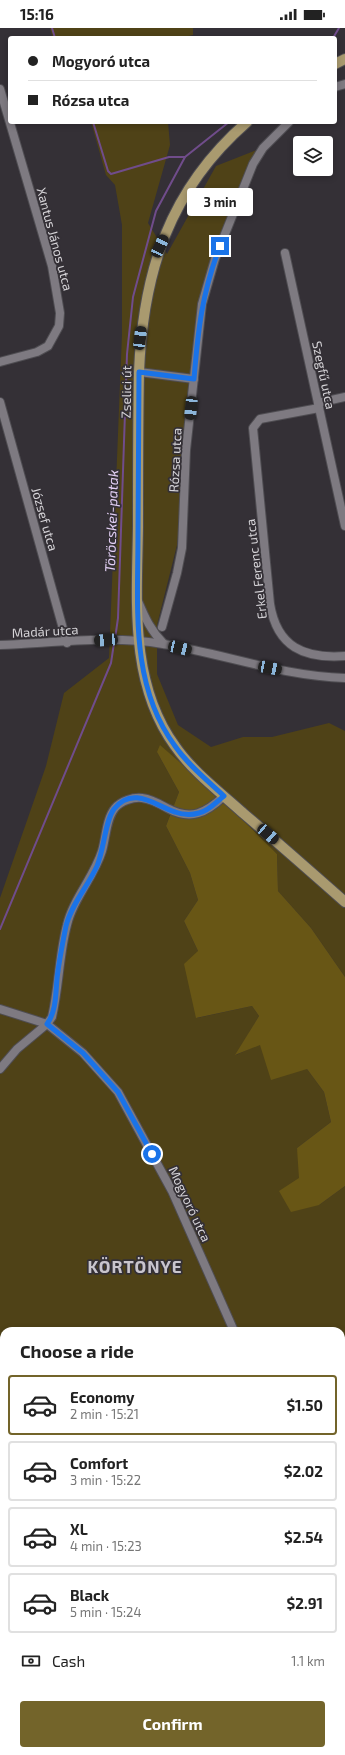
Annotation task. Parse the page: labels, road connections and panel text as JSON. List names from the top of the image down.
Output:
{
  "streets": {
    "main road": ["Zselici út"],
    "street": [
      "Xantus János utca",
      "Szegfű utca",
      "Rózsa utca",
      "József utca",
      "Erkel Ferenc utca",
      "Madár utca",
      "Mogyoró utca"
    ]
  },
  "crossings": [
    ["Szegfű utca", "Erkel Ferenc utca"],
    ["Zselici út", "Madár utca"],
    ["József utca", "Madár utca"]
  ],
  "districts": ["KÖRTÖNYE"],
  "water": ["Töröcskei-patak"],
  "page": {
    "status": "15:16",
    "banner": ["Mogyoró utca", "Rózsa utca"],
    "bubble": "3 min",
    "heading": "Choose a ride",
    "list": [
      {
        "name": "Economy",
        "note": "2 min · 15:21",
        "value": "$1.50"
      },
      {
        "name": "Comfort",
        "note": "3 min · 15:22",
        "value": "$2.02"
      },
      {
        "name": "XL",
        "note": "4 min · 15:23",
        "value": "$2.54"
      },
      {
        "name": "Black",
        "note": "5 min · 15:24",
        "value": "$2.91"
      }
    ],
    "pay": ["Cash", "1.1 km"],
    "buttons": "Confirm"
  }
}
